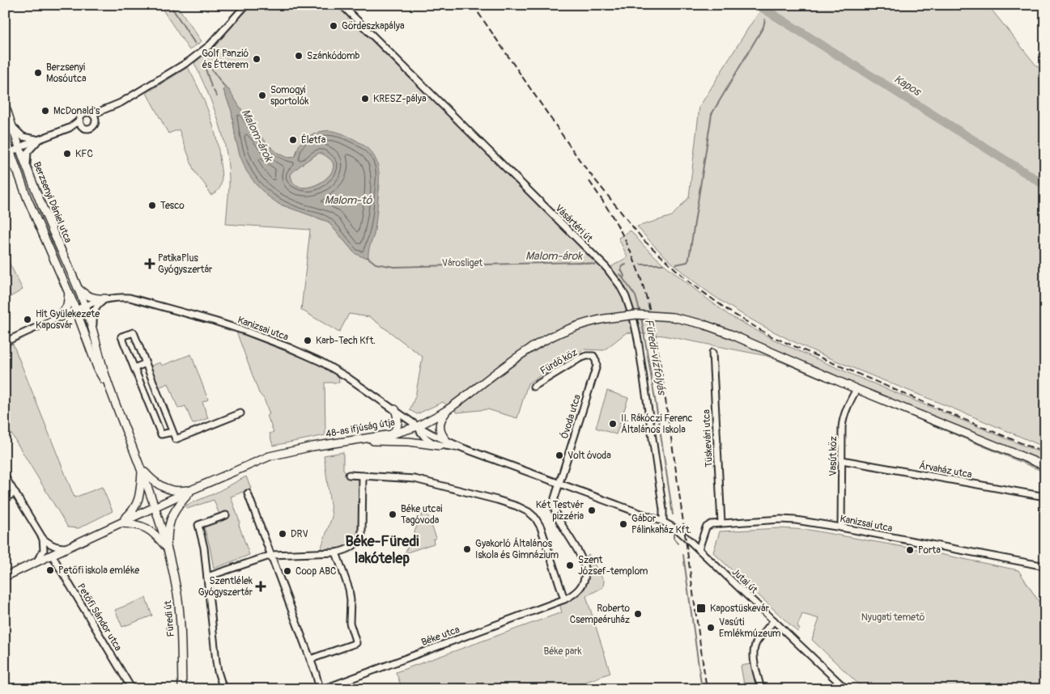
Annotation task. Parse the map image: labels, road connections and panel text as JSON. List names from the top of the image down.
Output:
{
  "streets": {
    "main road": ["Berzsenyi Dániel utca", "48-as ifjúság útja", "Füredi út"],
    "street": [
      "Vásártéri út",
      "Kanizsai utca",
      "Fürdő köz",
      "Óvoda utca",
      "Tüskevári utca",
      "Vasút köz",
      "Árvaház utca",
      "Jutai út",
      "Petőfi Sándor utca",
      "Béke utca"
    ]
  },
  "crossings": [
    ["Berzsenyi Dániel utca", "Kanizsai utca"],
    ["Vásártéri út", "Kanizsai utca"],
    ["Vásártéri út", "Jutai út"],
    ["Kanizsai utca", "Óvoda utca"],
    ["Kanizsai utca", "48-as ifjúság útja"],
    ["Kanizsai utca", "Tüskevári utca"],
    ["Kanizsai utca", "Vasút köz"],
    ["Kanizsai utca", "Jutai út"],
    ["Kanizsai utca", "Béke utca"],
    ["Fürdő köz", "Óvoda utca"],
    ["Óvoda utca", "Béke utca"],
    ["48-as ifjúság útja", "Vasút köz"],
    ["Vasút köz", "Árvaház utca"]
  ],
  "districts": ["Béke-Füredi lakótelep"],
  "water": [
    "Kapos",
    "Malom-árok",
    "Malom-tó",
    "Füredi-vízfolyás"
  ],
  "parks": ["Városliget", "Nyugati temető", "Béke park"],
  "places": {
    "other": [
      "Gördeszkapálya",
      "Szánkódomb",
      "Golf Panzió és Étterem",
      "Berzsenyi Mosóutca",
      "Somogyi sportolók",
      "KRESZ-pálya",
      "McDonald's",
      "Életfa",
      "KFC",
      "Tesco",
      "Hit Gyülekezete Kaposvár",
      "Karb-Tech Kft.",
      "II. Rákóczi Ferenc Általános Iskola",
      "Volt óvoda",
      "Két Testvér pizzéria",
      "Béke utcai Tagóvoda",
      "Gábor Pálinkaház Kft.",
      "DRV",
      "Gyakorló Általános Iskola és Gimnázium",
      "Porta",
      "Szent József-templom",
      "Petőfi iskola emléke",
      "Coop ABC",
      "Roberto Csempeáruház",
      "Vasúti Emlékmúzeum"
    ],
    "health": ["PatikaPlus Gyógyszertár", "Szentlélek Gyógyszertár"],
    "transit": ["Kapostüskevár"]
  }
}
